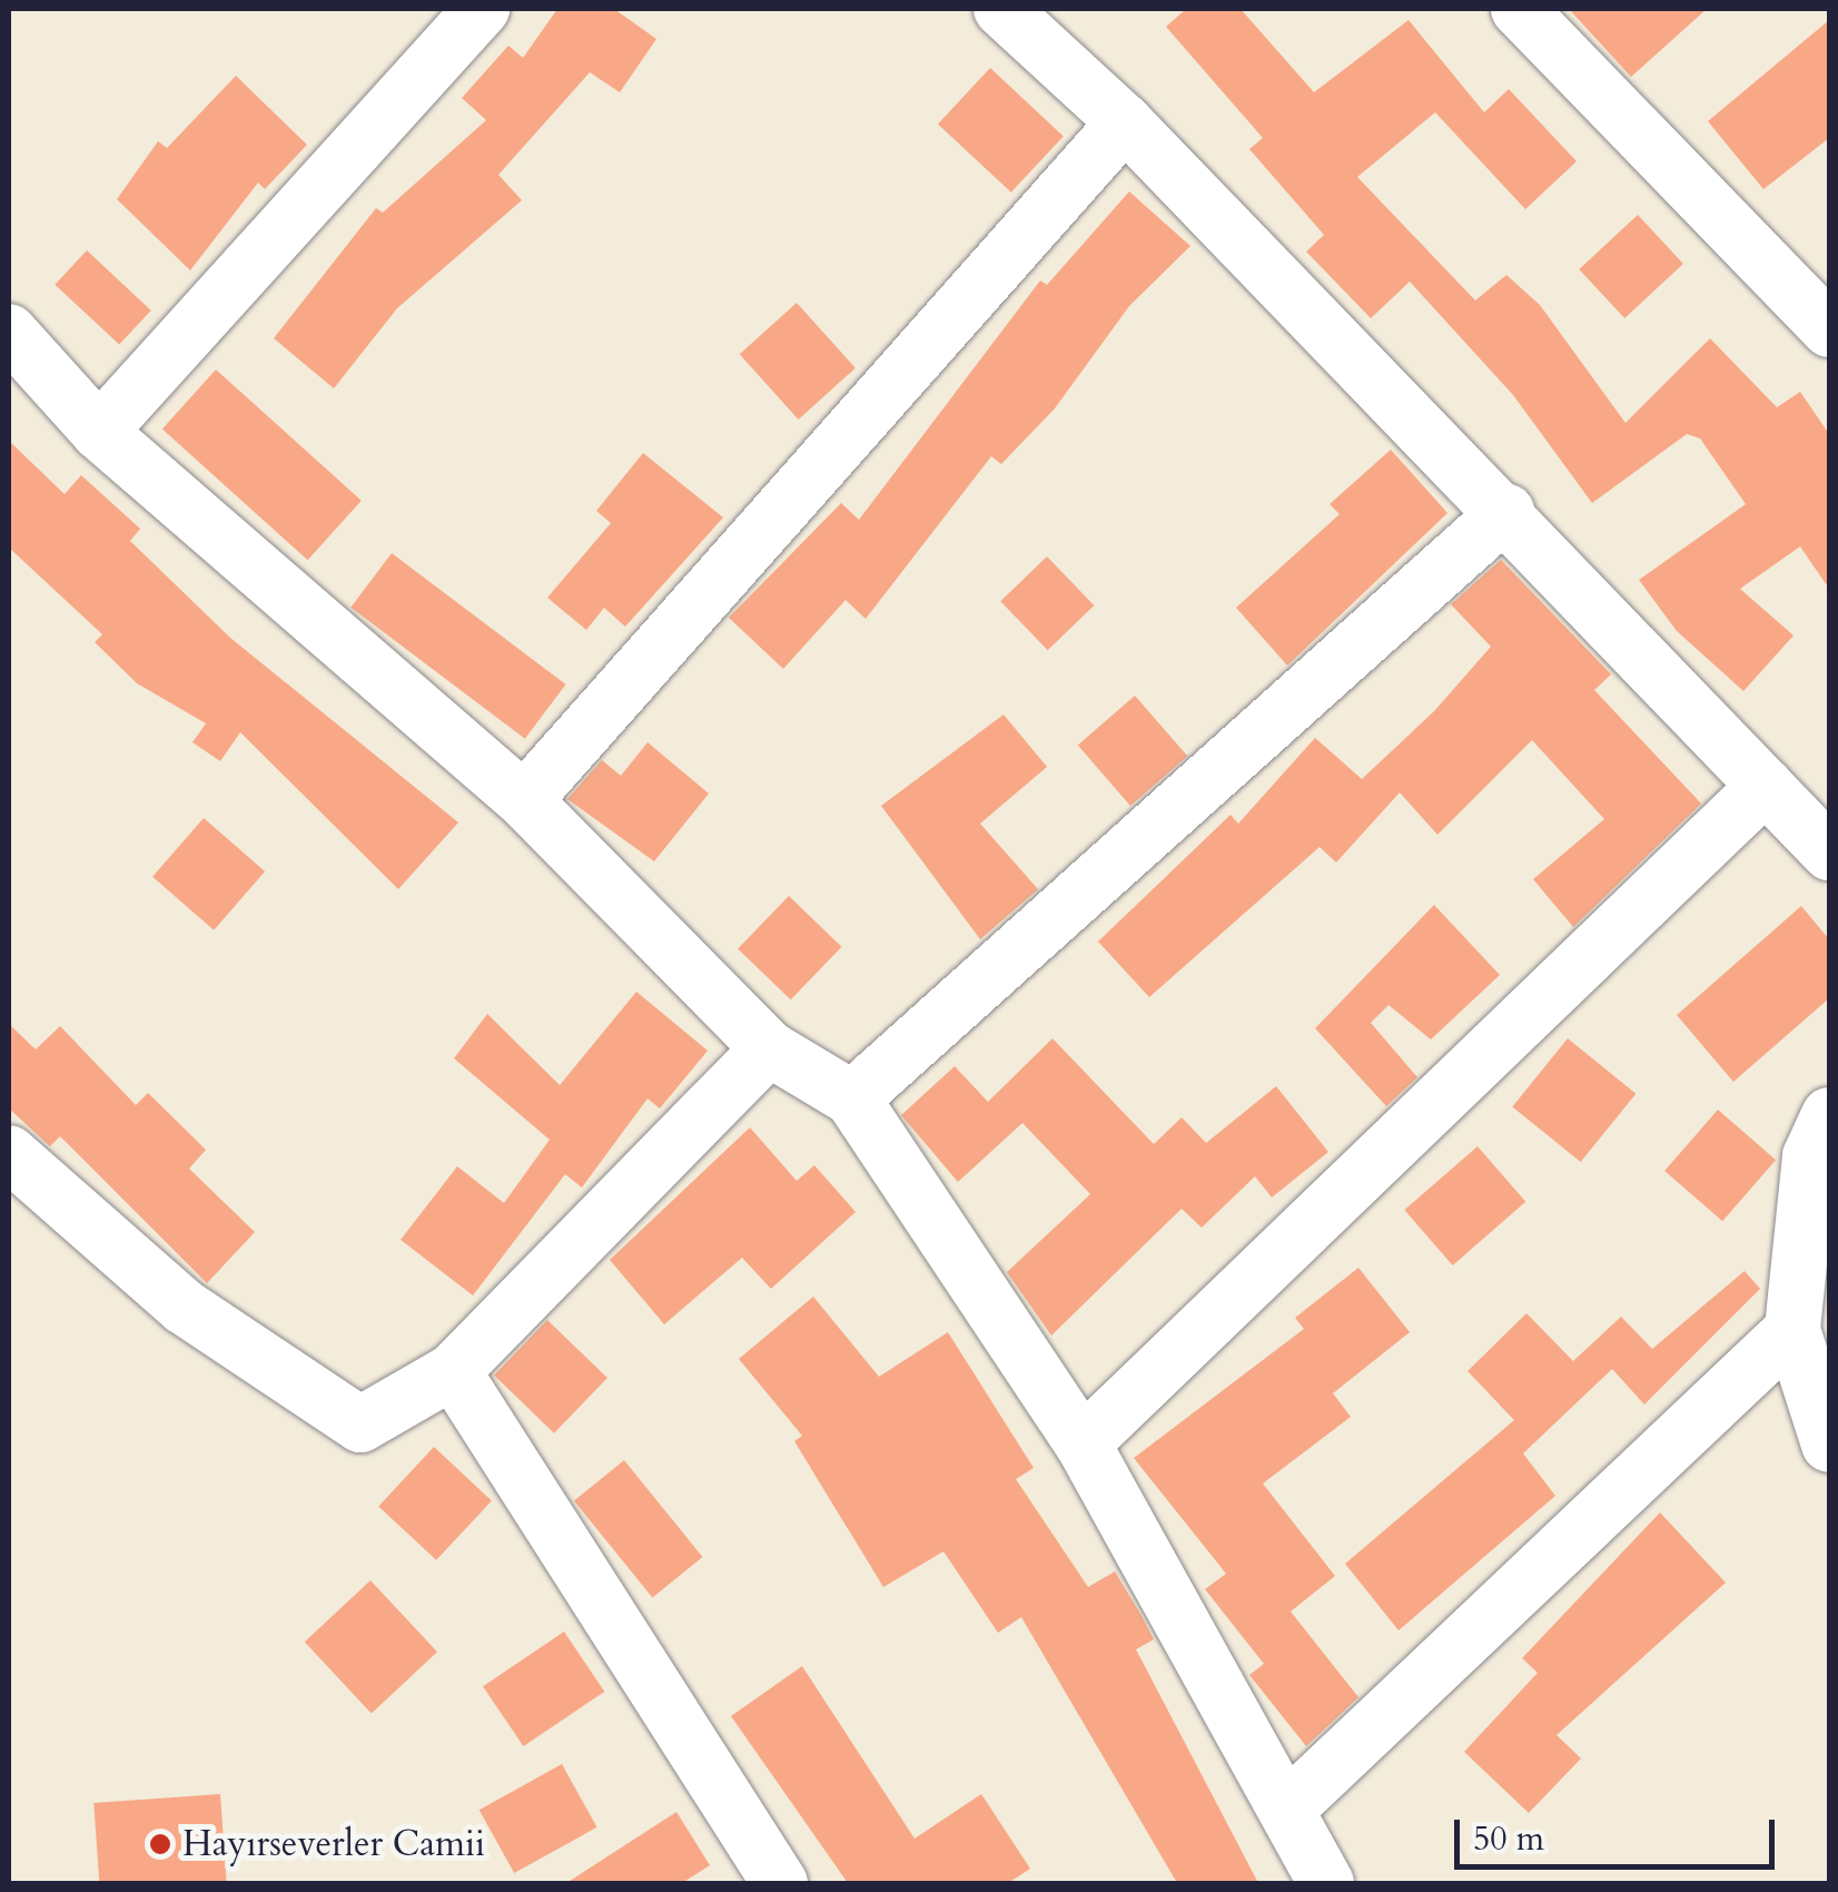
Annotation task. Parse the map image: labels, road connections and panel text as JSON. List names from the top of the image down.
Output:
{
  "places": ["Hayırseverler Camii"],
  "scale_bar": "50 m"
}
